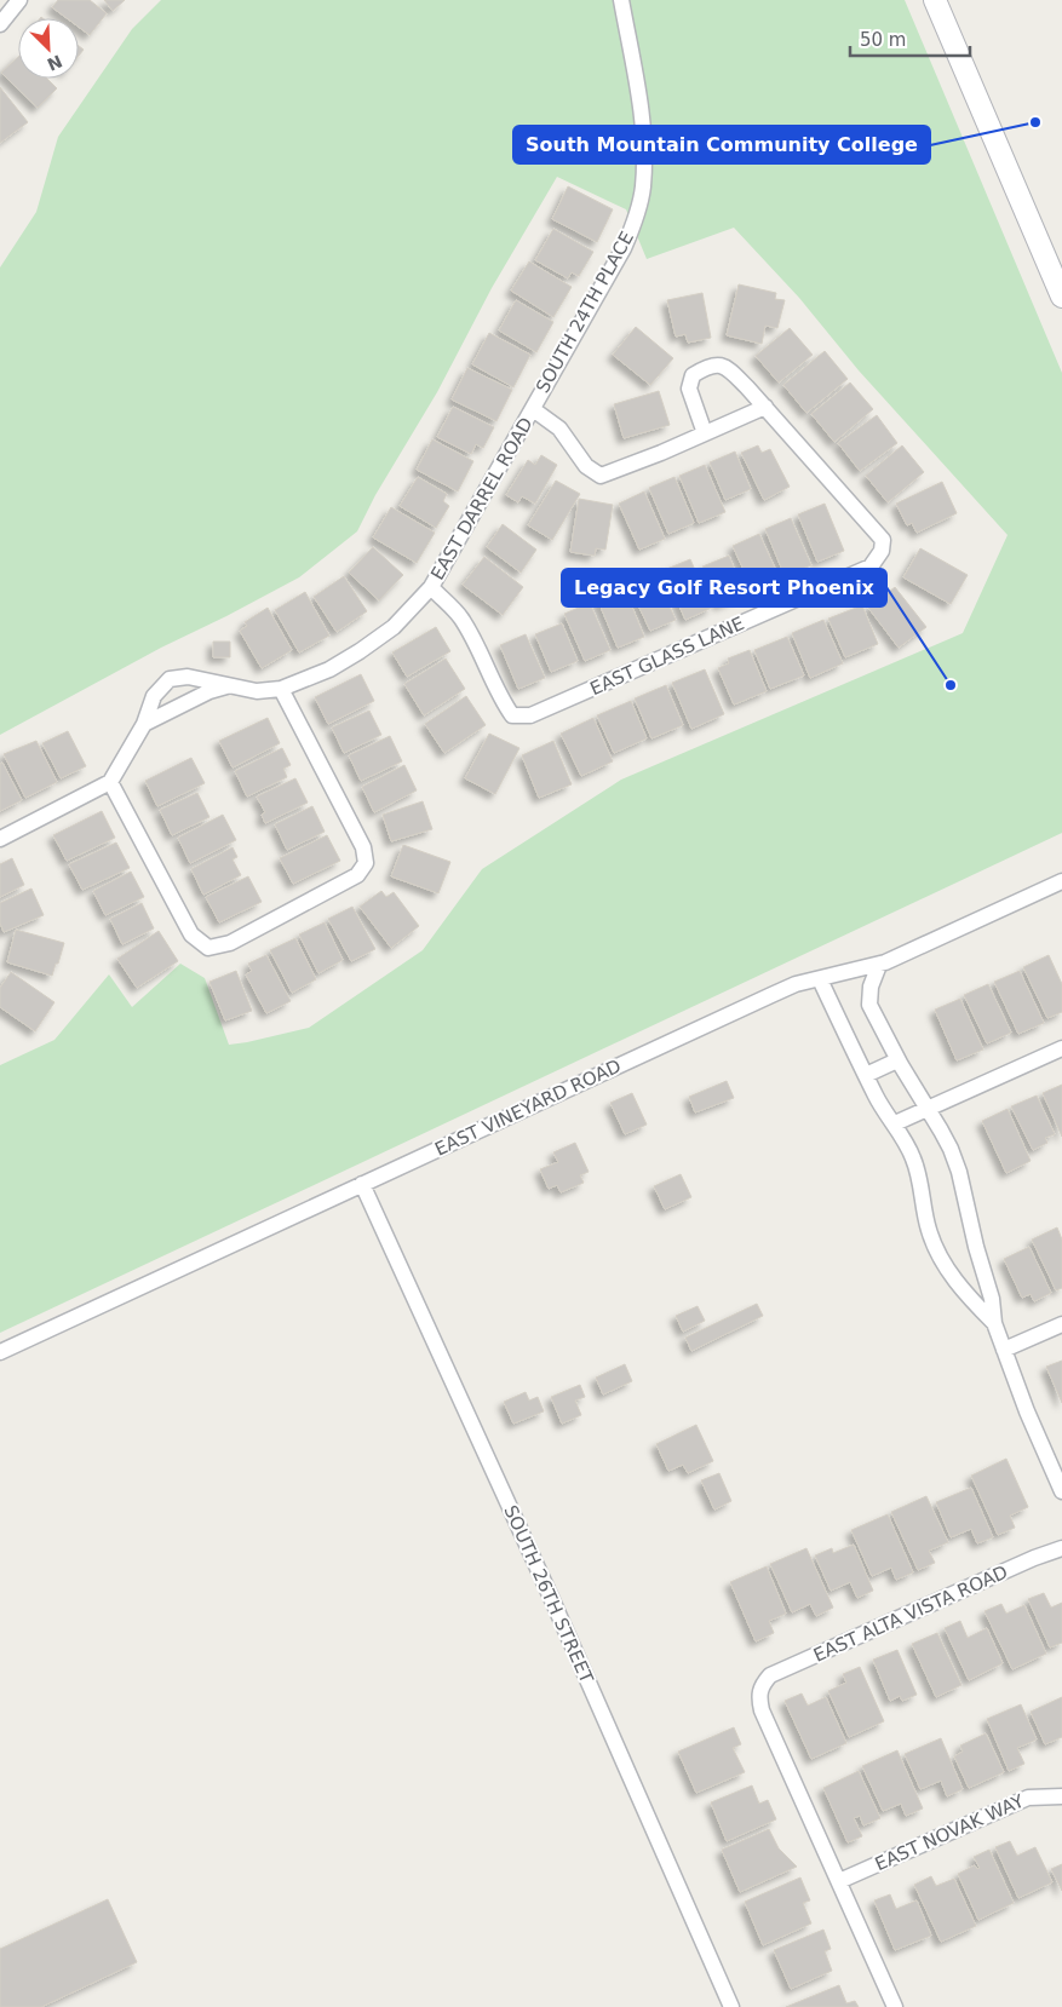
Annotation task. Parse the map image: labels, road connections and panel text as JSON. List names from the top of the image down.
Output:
{
  "streets": {
    "street": [
      "SOUTH 24TH PLACE",
      "EAST DARREL ROAD",
      "EAST GLASS LANE",
      "EAST VINEYARD ROAD",
      "SOUTH 26TH STREET",
      "EAST ALTA VISTA ROAD",
      "EAST NOVAK WAY"
    ]
  },
  "crossings": [
    ["SOUTH 24TH PLACE", "EAST DARREL ROAD"],
    ["EAST DARREL ROAD", "EAST GLASS LANE"],
    ["EAST VINEYARD ROAD", "SOUTH 26TH STREET"],
    ["EAST ALTA VISTA ROAD", "EAST NOVAK WAY"]
  ],
  "places": ["South Mountain Community College", "Legacy Golf Resort Phoenix"],
  "scale_bar": "50 m",
  "north": "bottom right"
}
